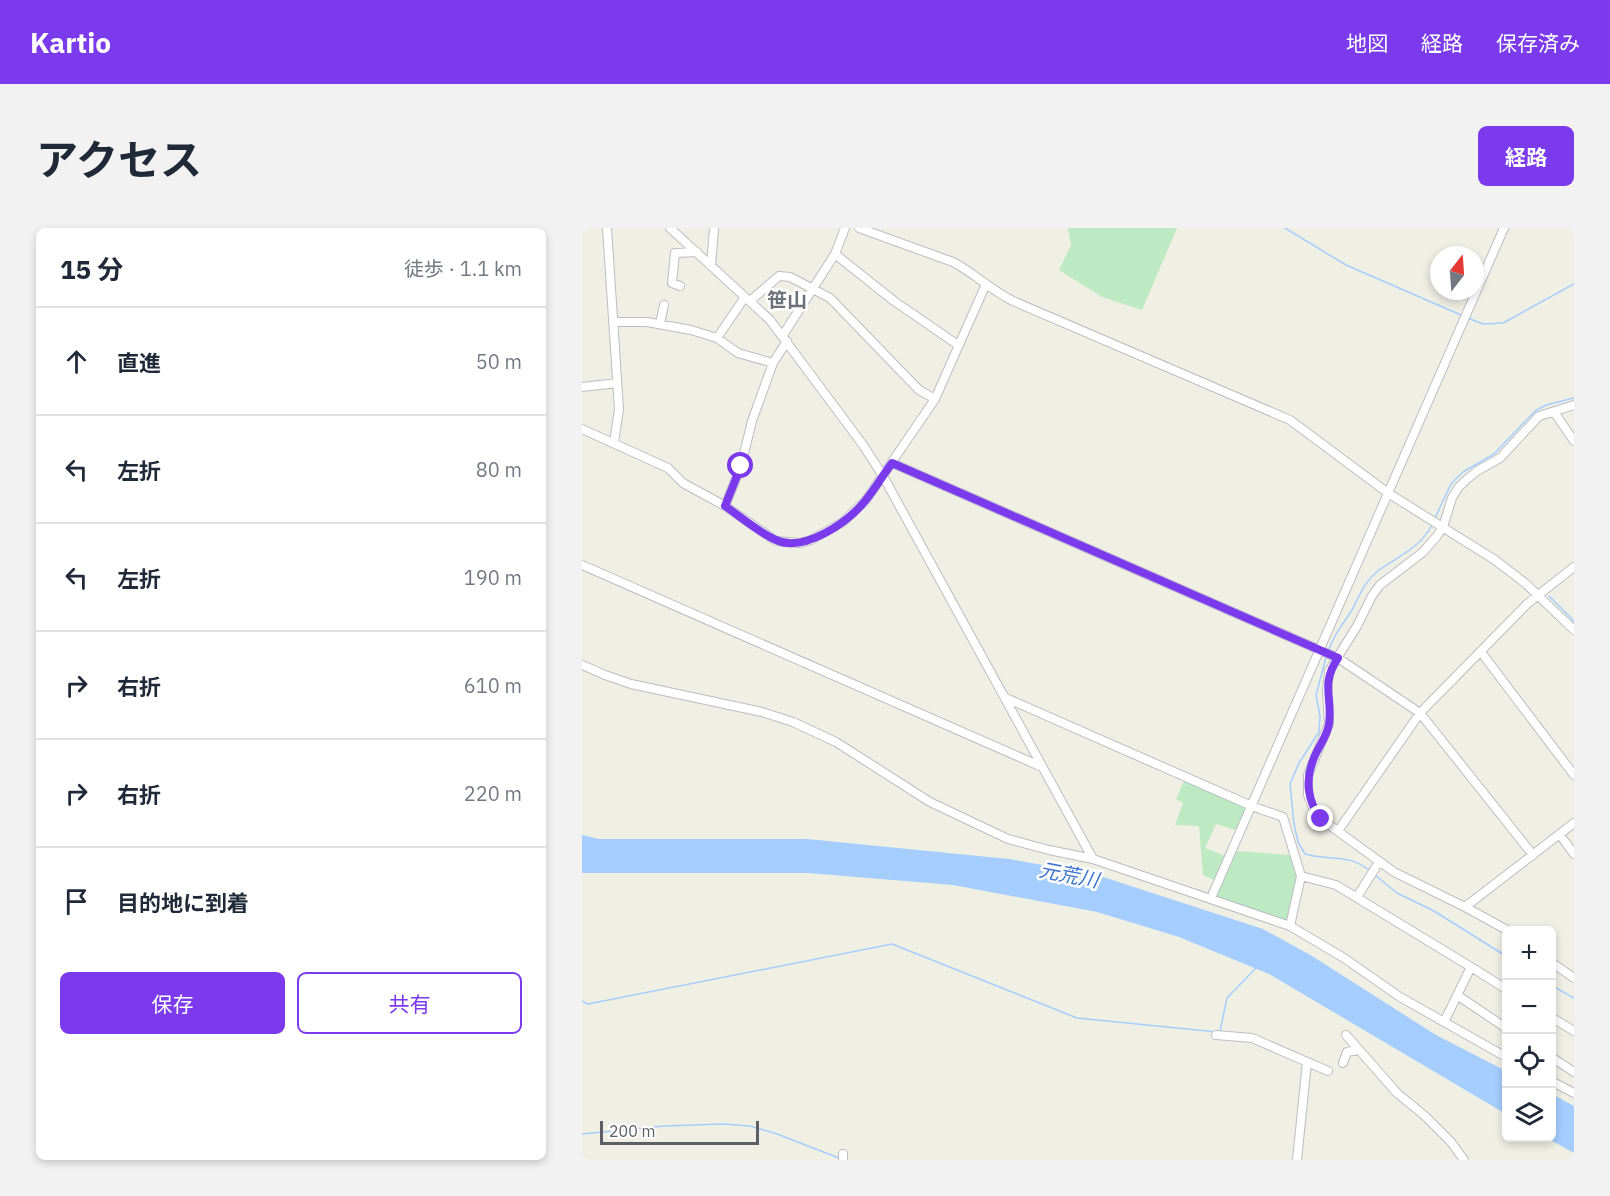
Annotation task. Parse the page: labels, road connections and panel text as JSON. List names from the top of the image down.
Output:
{
  "districts": ["笹山"],
  "water": ["元荒川"],
  "scale_bar": "200 m",
  "north": "top",
  "page": {
    "header": "Kartio",
    "nav": ["地図", "経路", "保存済み"],
    "title": "アクセス",
    "buttons": [
      "経路",
      ["保存", "共有"]
    ],
    "heading": ["15 分", "徒歩 · 1.1 km"],
    "list": [
      ["直進", "50 m"],
      ["左折", "80 m"],
      ["左折", "190 m"],
      ["右折", "610 m"],
      ["右折", "220 m"],
      "目的地に到着"
    ],
    "map_buttons": ["+", "−"],
    "scale": "200 m"
  }
}
